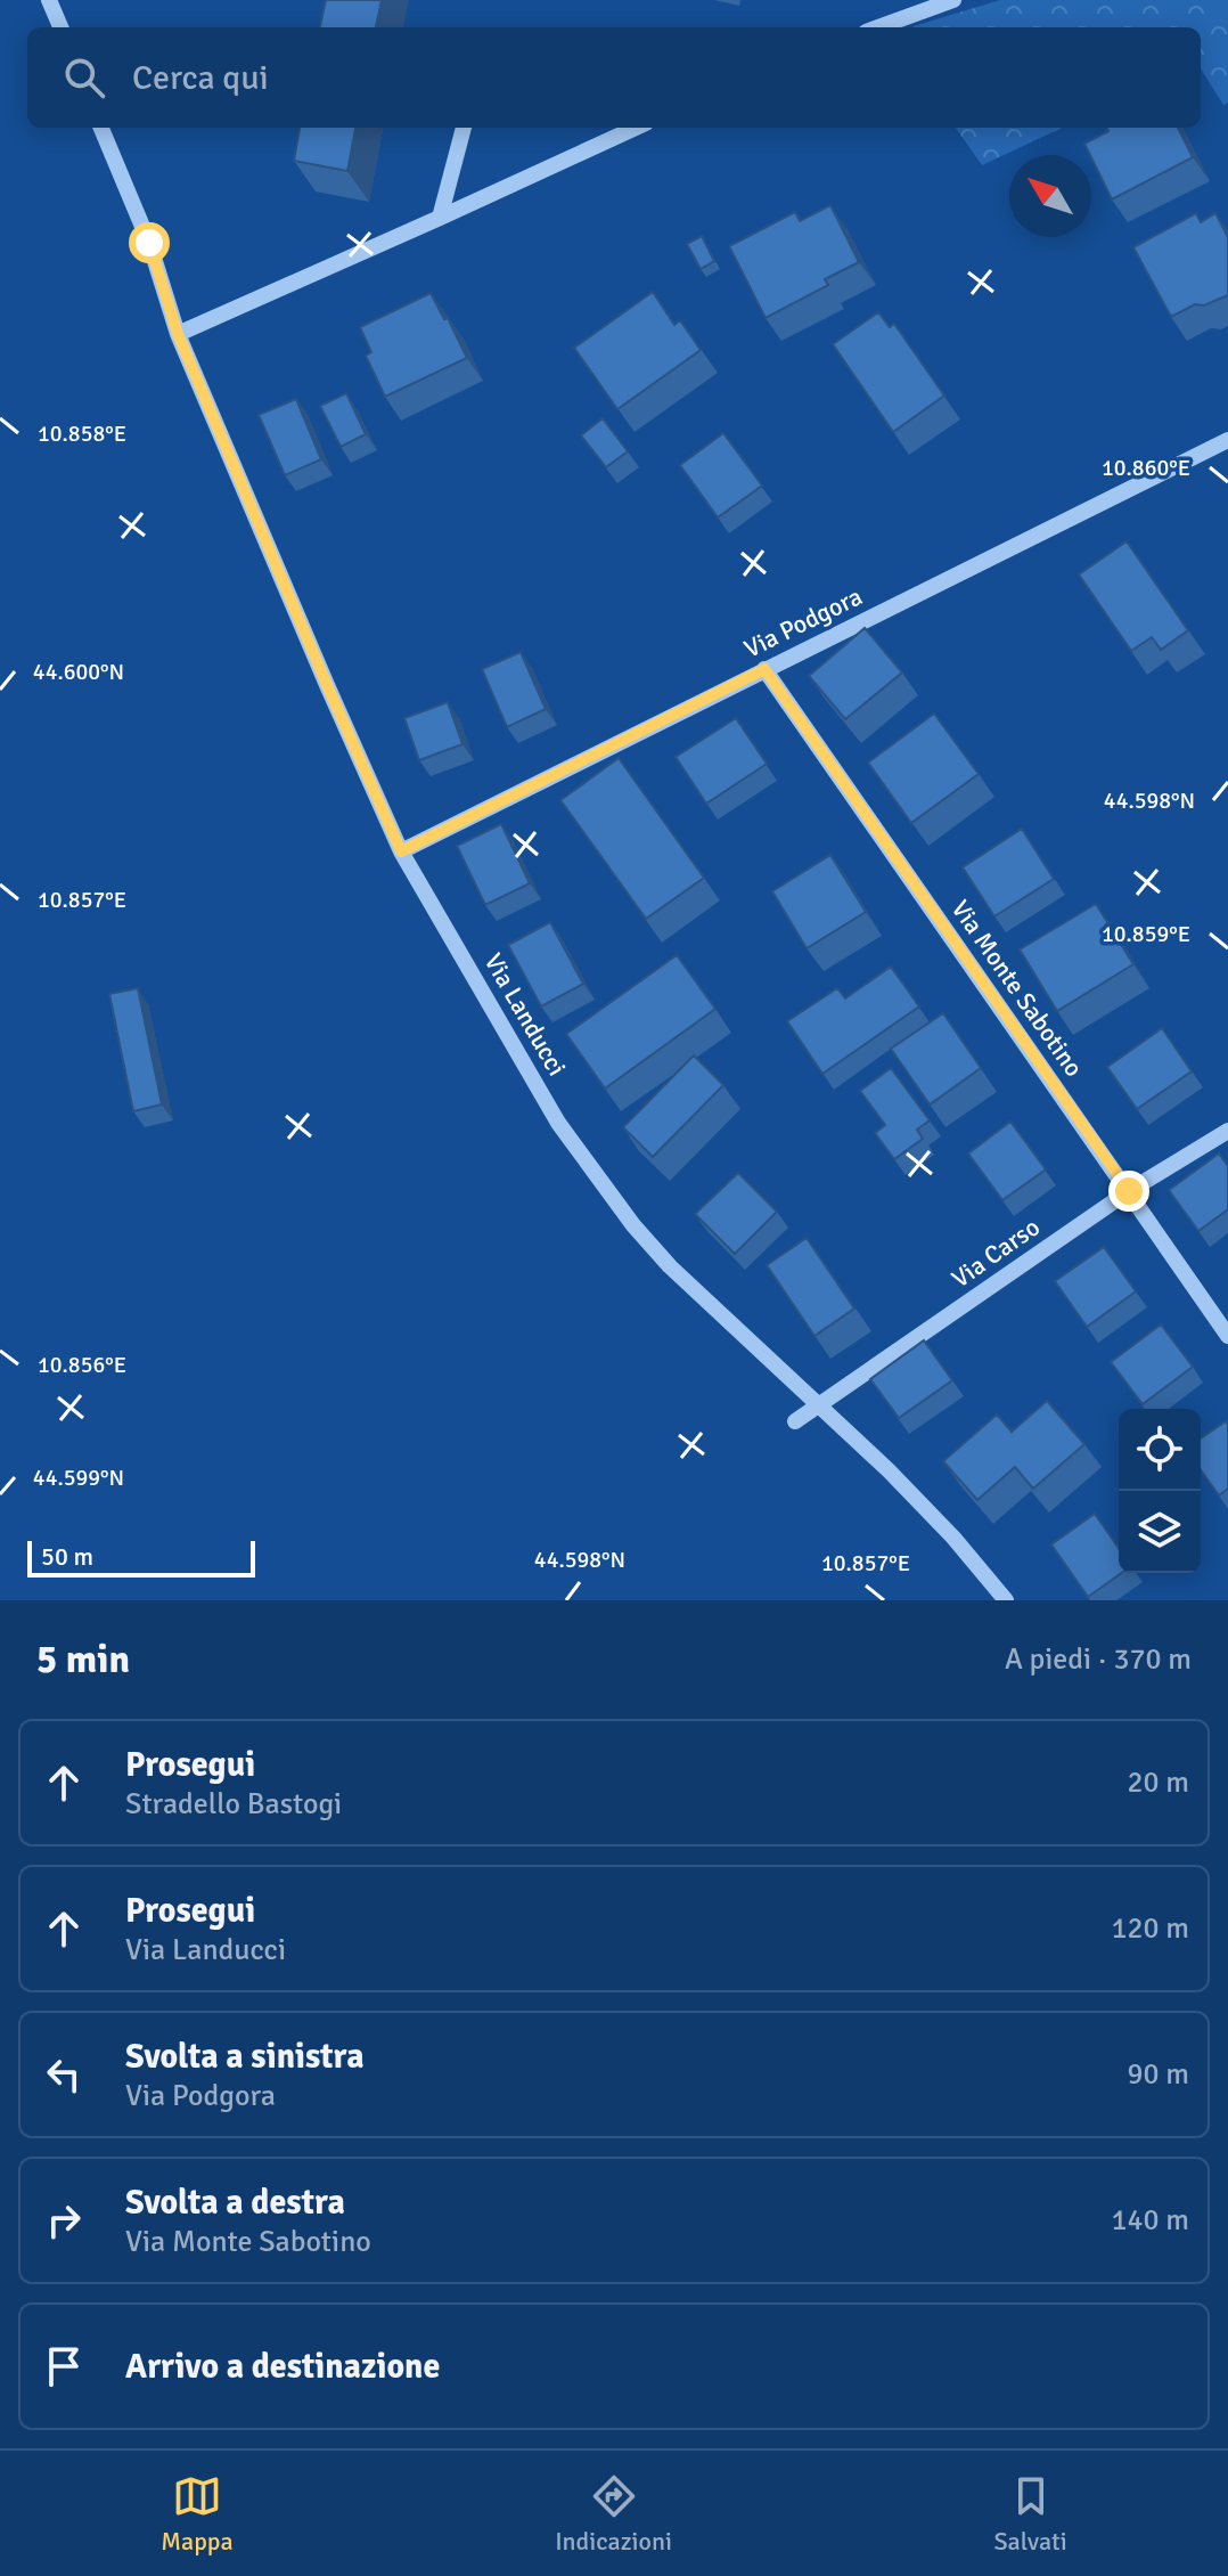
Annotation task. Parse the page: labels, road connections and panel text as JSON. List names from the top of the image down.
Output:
{
  "streets": {
    "street": [
      "Via Podgora",
      "Via Monte Sabotino",
      "Via Landucci",
      "Via Carso"
    ]
  },
  "crossings": [
    ["Via Podgora", "Via Monte Sabotino"],
    ["Via Podgora", "Via Landucci"],
    ["Via Monte Sabotino", "Via Carso"],
    ["Via Landucci", "Via Carso"]
  ],
  "scale_bar": "50 m",
  "north": "top left",
  "page": {
    "search": "Cerca qui",
    "scale": "50 m",
    "heading": ["5 min", "A piedi · 370 m"],
    "list": [
      ["Prosegui", "Stradello Bastogi", "20 m"],
      ["Prosegui", "Via Landucci", "120 m"],
      ["Svolta a sinistra", "Via Podgora", "90 m"],
      ["Svolta a destra", "Via Monte Sabotino", "140 m"],
      "Arrivo a destinazione"
    ],
    "nav": ["Mappa", "Indicazioni", "Salvati"]
  },
  "coordinates": [
    "10.858°E",
    "10.860°E",
    "44.600°N",
    "44.598°N",
    "10.857°E",
    "10.859°E",
    "10.856°E",
    "44.599°N"
  ]
}
